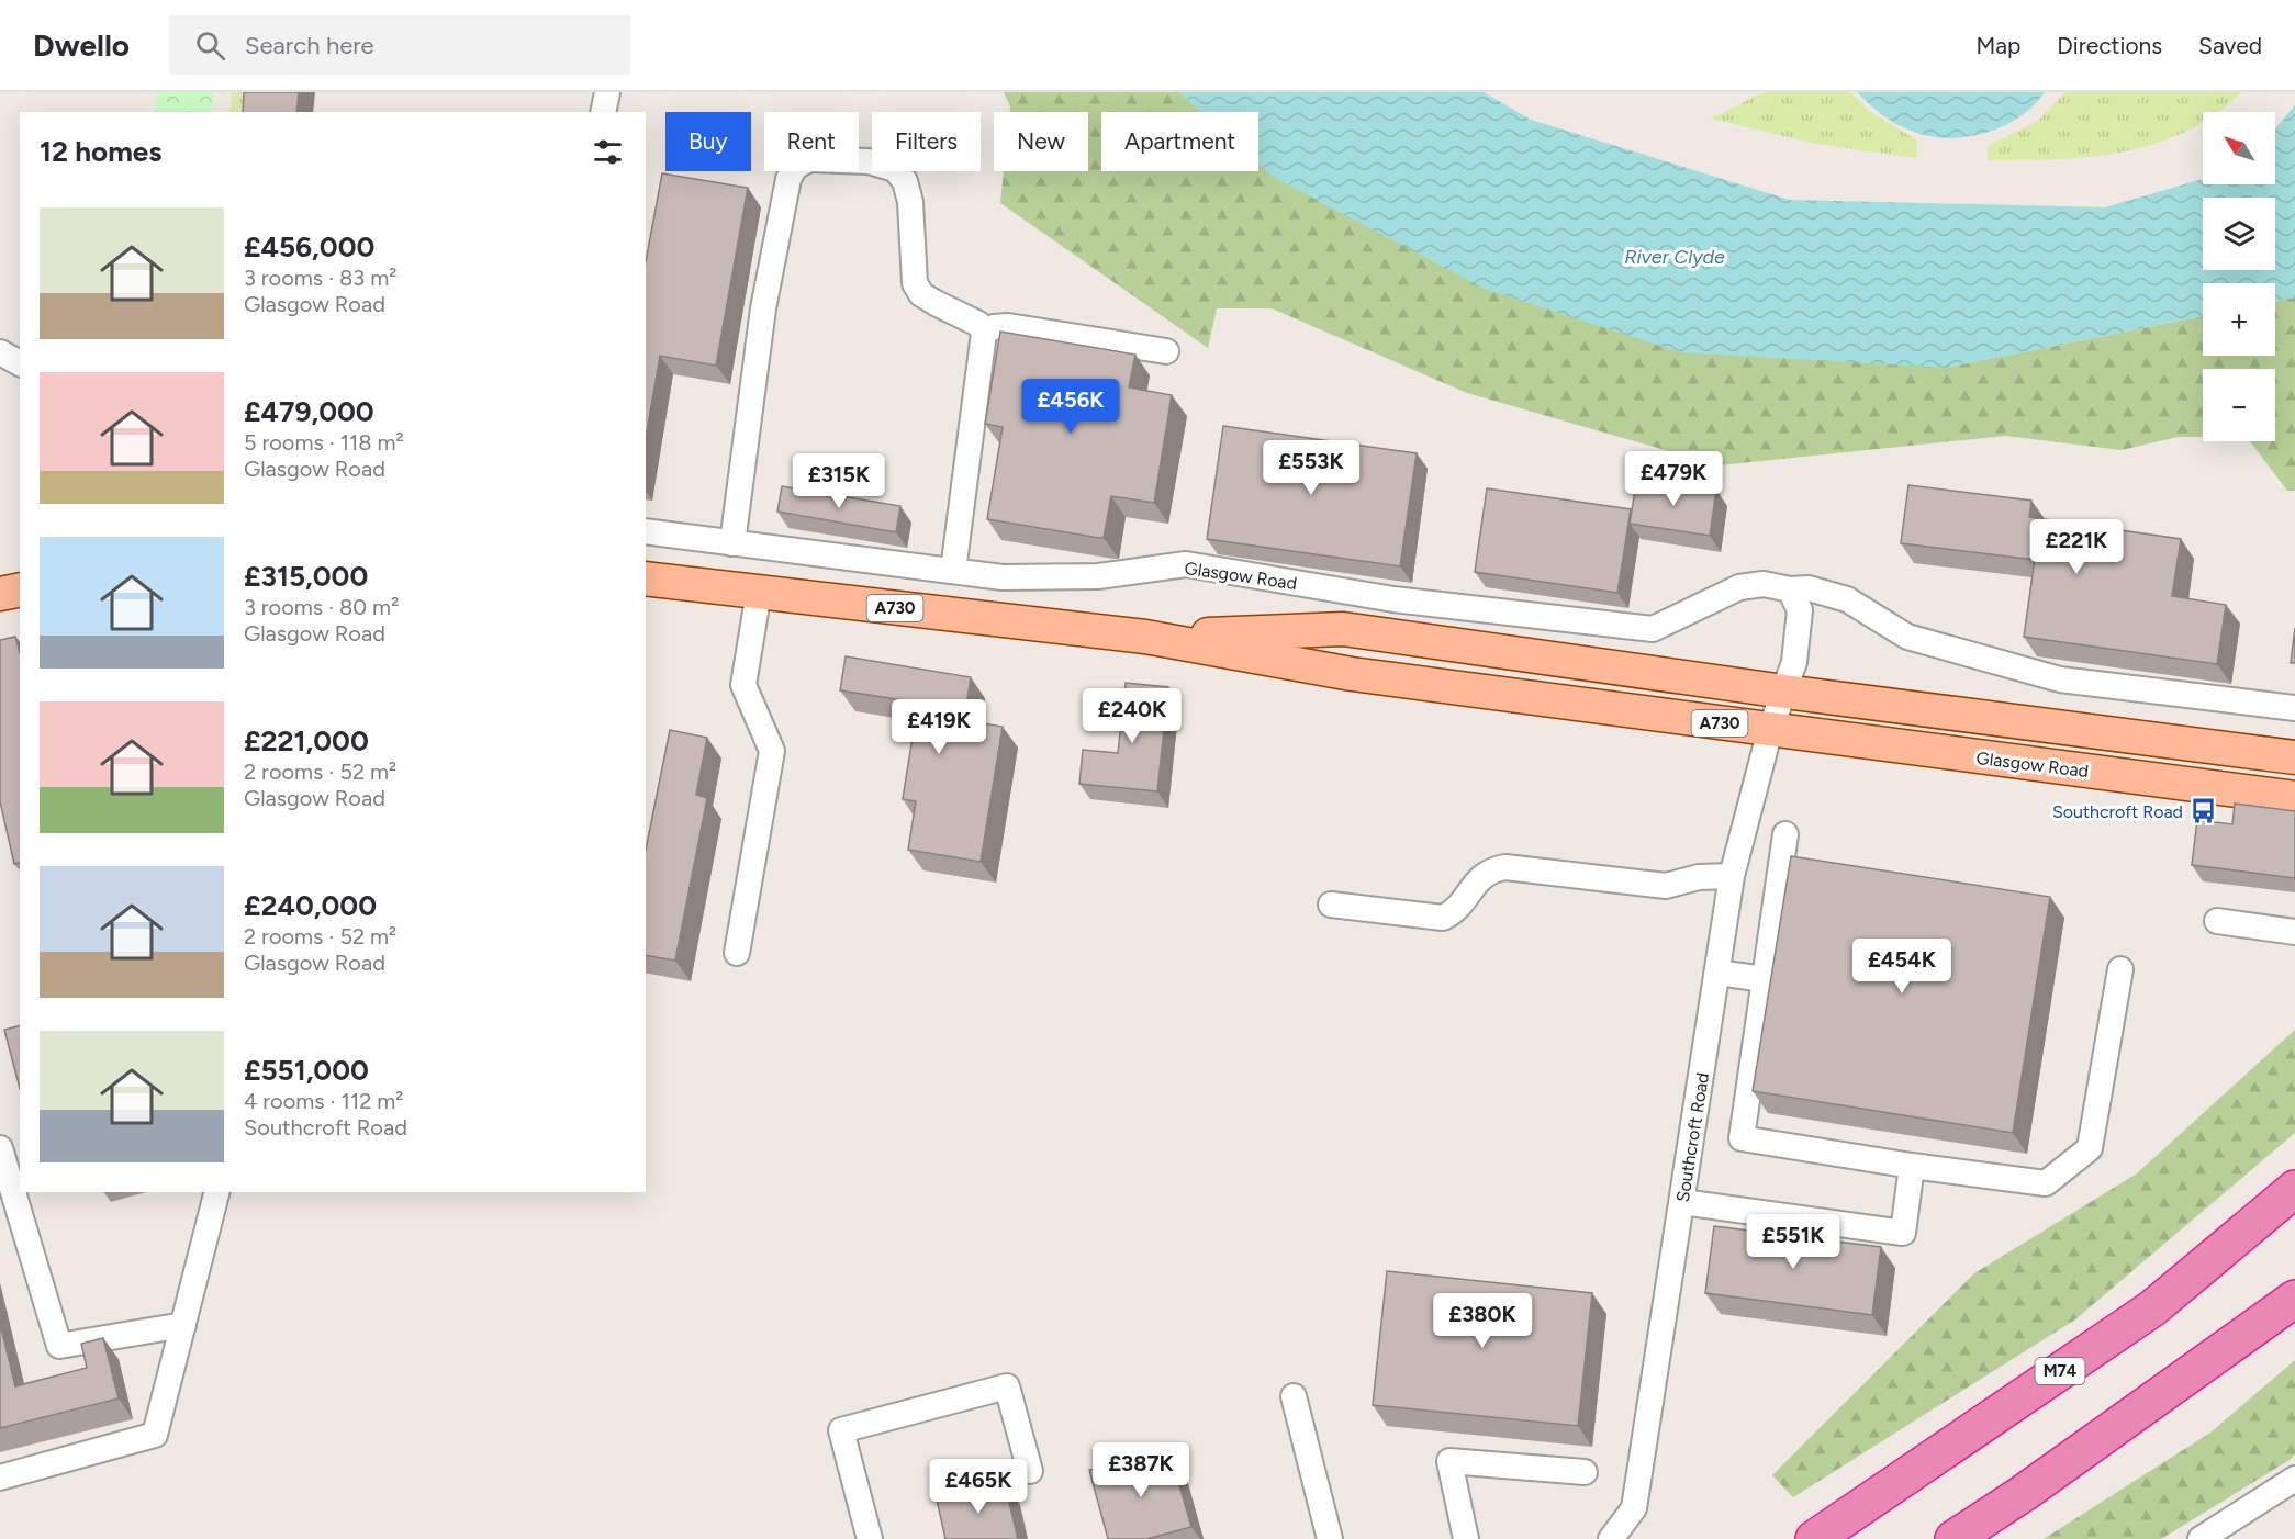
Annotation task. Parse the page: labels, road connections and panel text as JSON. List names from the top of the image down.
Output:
{
  "streets": {
    "highway": ["M74"],
    "main road": ["Glasgow Road", "A730"],
    "street": ["Southcroft Road"]
  },
  "crossings": [
    ["Glasgow Road", "Southcroft Road"]
  ],
  "water": ["River Clyde"],
  "places": {
    "bus stop": ["Southcroft Road"]
  },
  "north": "top left",
  "page": {
    "header": "Dwello",
    "search": "Search here",
    "nav": ["Map", "Directions", "Saved"],
    "map_buttons": ["+", "−"],
    "chip": [
      "Buy",
      "Rent",
      "Filters",
      "New",
      "Apartment"
    ],
    "heading": "12 homes",
    "list": [
      {
        "name": "£456,000",
        "note": "3 rooms · 83 m² · Glasgow Road"
      },
      {
        "name": "£479,000",
        "note": "5 rooms · 118 m² · Glasgow Road"
      },
      {
        "name": "£315,000",
        "note": "3 rooms · 80 m² · Glasgow Road"
      },
      {
        "name": "£221,000",
        "note": "2 rooms · 52 m² · Glasgow Road"
      },
      {
        "name": "£240,000",
        "note": "2 rooms · 52 m² · Glasgow Road"
      },
      {
        "name": "£551,000",
        "note": "4 rooms · 112 m² · Southcroft Road"
      }
    ],
    "price": [
      "£456K",
      "£553K",
      "£479K",
      "£315K",
      "£221K",
      "£240K",
      "£419K",
      "£454K",
      "£551K",
      "£380K",
      "£387K",
      "£465K"
    ]
  }
}
